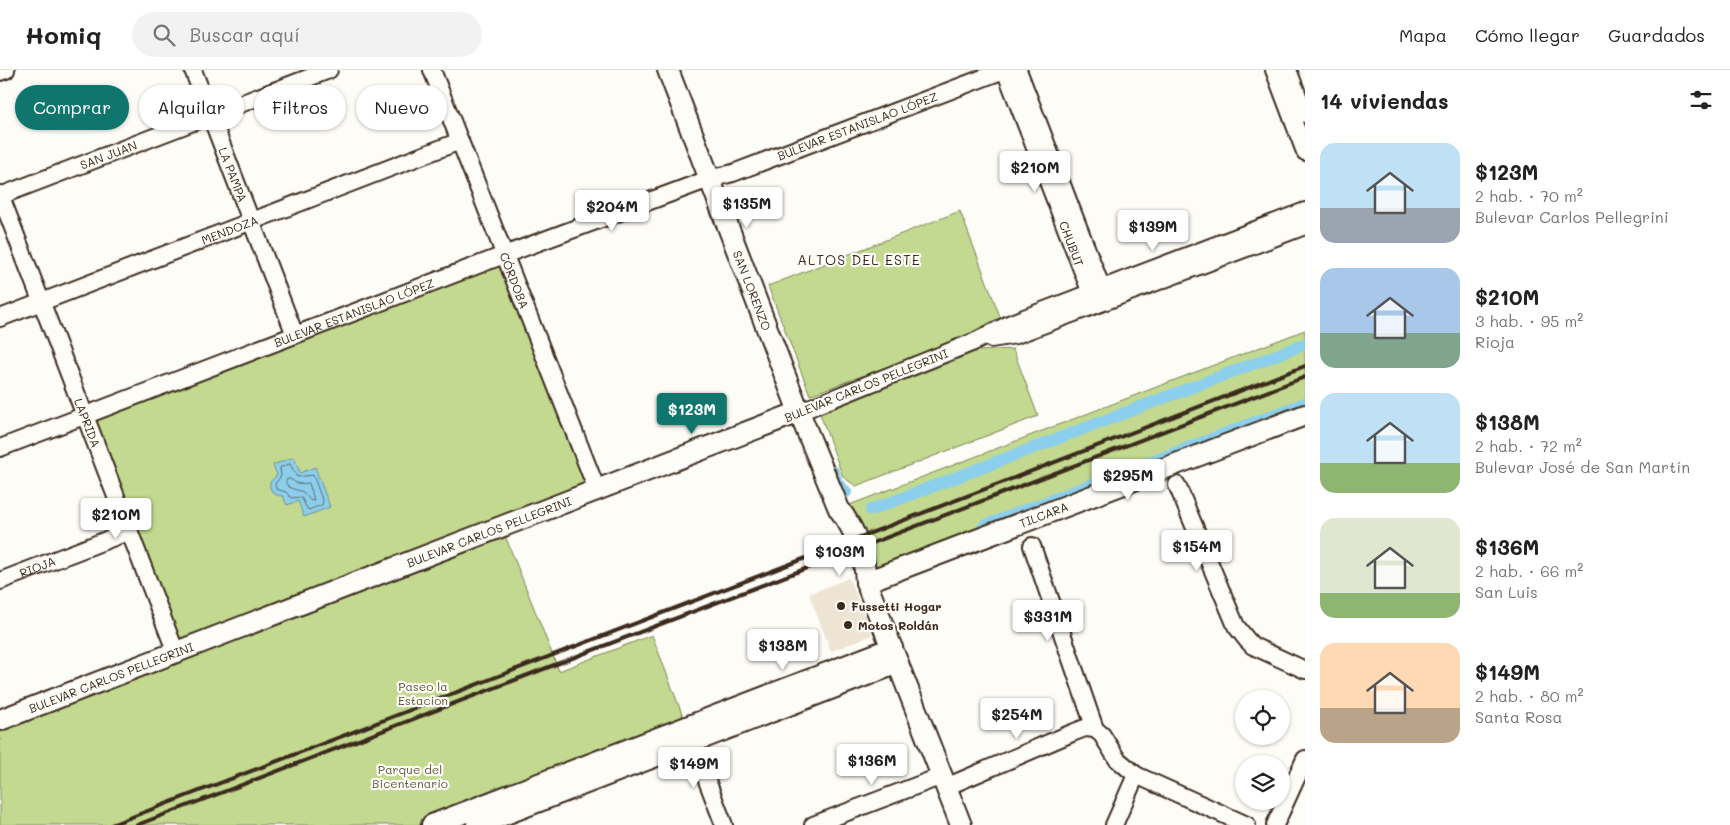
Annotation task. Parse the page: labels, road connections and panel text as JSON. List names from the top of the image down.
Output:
{
  "streets": {
    "main road": ["SAN LORENZO", "BULEVAR CARLOS PELLEGRINI", "TILCARA"],
    "street": [
      "BULEVAR ESTANISLAO LÓPEZ",
      "SAN JUAN",
      "LA PAMPA",
      "MENDOZA",
      "CHUBUT",
      "CÓRDOBA",
      "LAPRIDA",
      "RIOJA"
    ]
  },
  "crossings": [
    ["BULEVAR ESTANISLAO LÓPEZ", "LA PAMPA"],
    ["BULEVAR ESTANISLAO LÓPEZ", "CHUBUT"],
    ["BULEVAR ESTANISLAO LÓPEZ", "CÓRDOBA"],
    ["BULEVAR ESTANISLAO LÓPEZ", "SAN LORENZO"],
    ["BULEVAR ESTANISLAO LÓPEZ", "LAPRIDA"],
    ["SAN JUAN", "LAPRIDA"],
    ["LA PAMPA", "MENDOZA"],
    ["MENDOZA", "CÓRDOBA"],
    ["MENDOZA", "LAPRIDA"],
    ["CHUBUT", "BULEVAR CARLOS PELLEGRINI"],
    ["CÓRDOBA", "BULEVAR CARLOS PELLEGRINI"],
    ["SAN LORENZO", "BULEVAR CARLOS PELLEGRINI"],
    ["SAN LORENZO", "TILCARA"],
    ["BULEVAR CARLOS PELLEGRINI", "LAPRIDA"],
    ["LAPRIDA", "RIOJA"]
  ],
  "districts": ["ALTOS DEL ESTE"],
  "parks": ["Paseo la Estacion", "Parque del Bicentenario"],
  "places": ["Fussetti Hogar", "Motos Roldán"],
  "page": {
    "header": "Homiq",
    "search": "Buscar aquí",
    "nav": ["Mapa", "Cómo llegar", "Guardados"],
    "heading": "14 viviendas",
    "chip": [
      "Comprar",
      "Alquilar",
      "Filtros",
      "Nuevo"
    ],
    "list": [
      {
        "name": "$123M",
        "note": "2 hab. · 70 m² · Bulevar Carlos Pellegrini"
      },
      {
        "name": "$210M",
        "note": "3 hab. · 95 m² · Rioja"
      },
      {
        "name": "$138M",
        "note": "2 hab. · 72 m² · Bulevar José de San Martín"
      },
      {
        "name": "$136M",
        "note": "2 hab. · 66 m² · San Luis"
      },
      {
        "name": "$149M",
        "note": "2 hab. · 80 m² · Santa Rosa"
      }
    ],
    "price": [
      "$210M",
      "$135M",
      "$204M",
      "$139M",
      "$123M",
      "$295M",
      "$210M",
      "$154M",
      "$103M",
      "$331M",
      "$138M",
      "$254M",
      "$136M",
      "$149M"
    ]
  }
}
